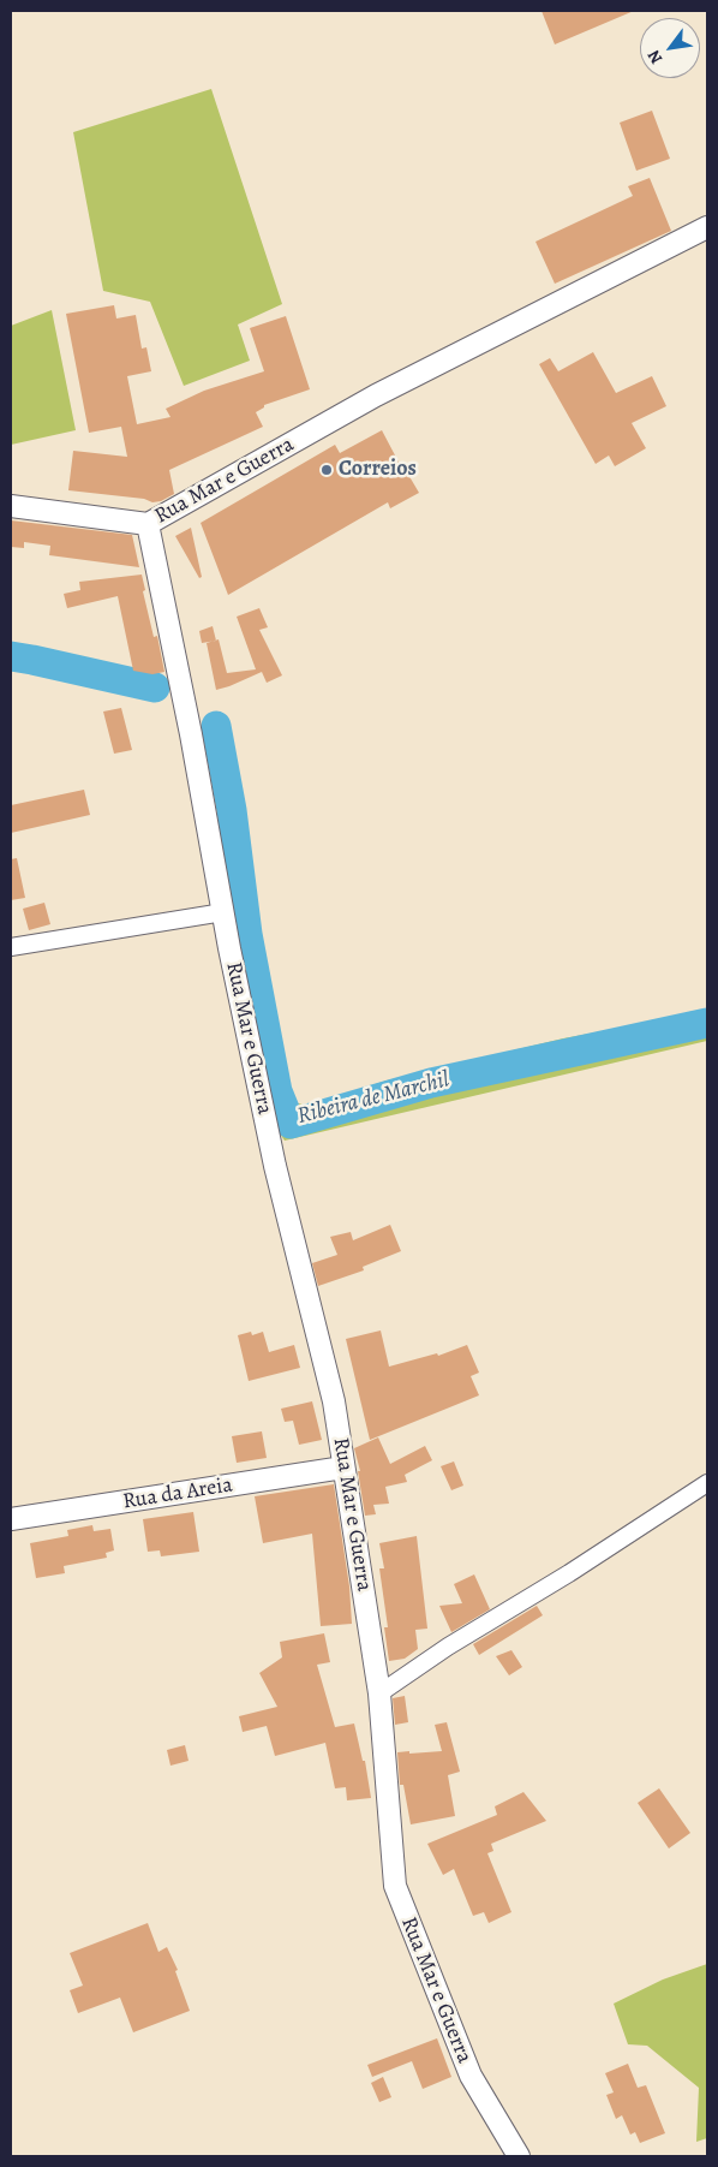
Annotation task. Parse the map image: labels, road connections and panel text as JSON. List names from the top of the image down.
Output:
{
  "streets": {
    "street": ["Rua Mar e Guerra", "Rua da Areia"]
  },
  "crossings": [
    ["Rua Mar e Guerra", "Rua da Areia"]
  ],
  "water": ["Ribeira de Marchil"],
  "places": ["Correios"],
  "north": "bottom left"
}
